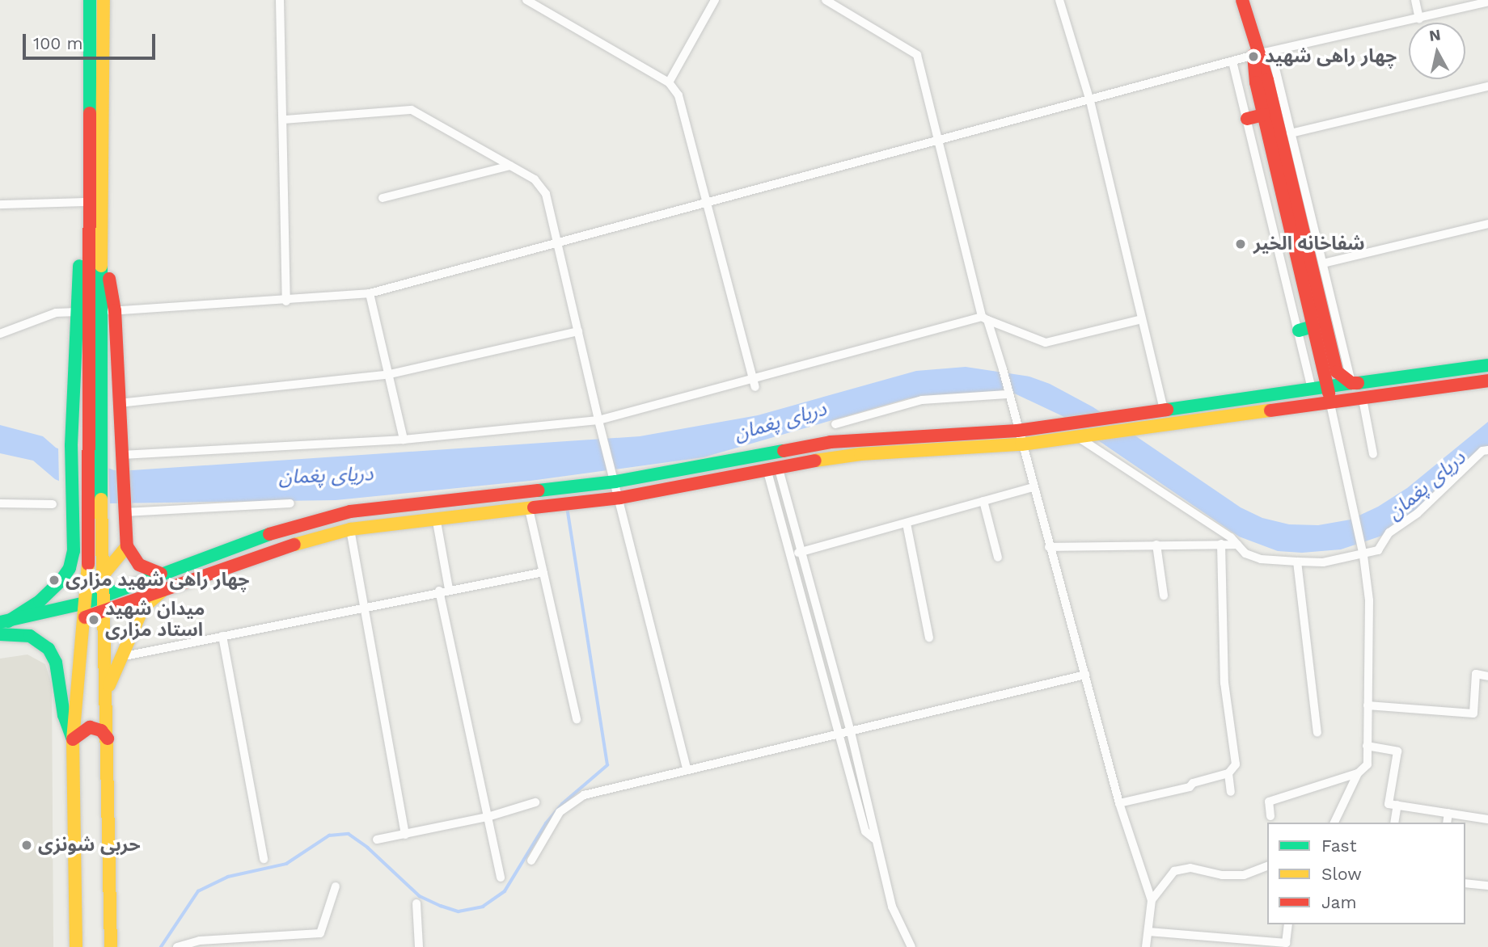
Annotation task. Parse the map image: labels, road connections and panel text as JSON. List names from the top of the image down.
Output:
{
  "water": ["دریای پغمان"],
  "places": [
    "چهار راهی شهید",
    "شفاخانه الخیر",
    "چهار راهی شهید مزاری",
    "میدان شهید استاد مزاری",
    "حربی شونزی"
  ],
  "legend": ["Fast", "Slow", "Jam"],
  "scale_bar": "100 m",
  "north": "top"
}
